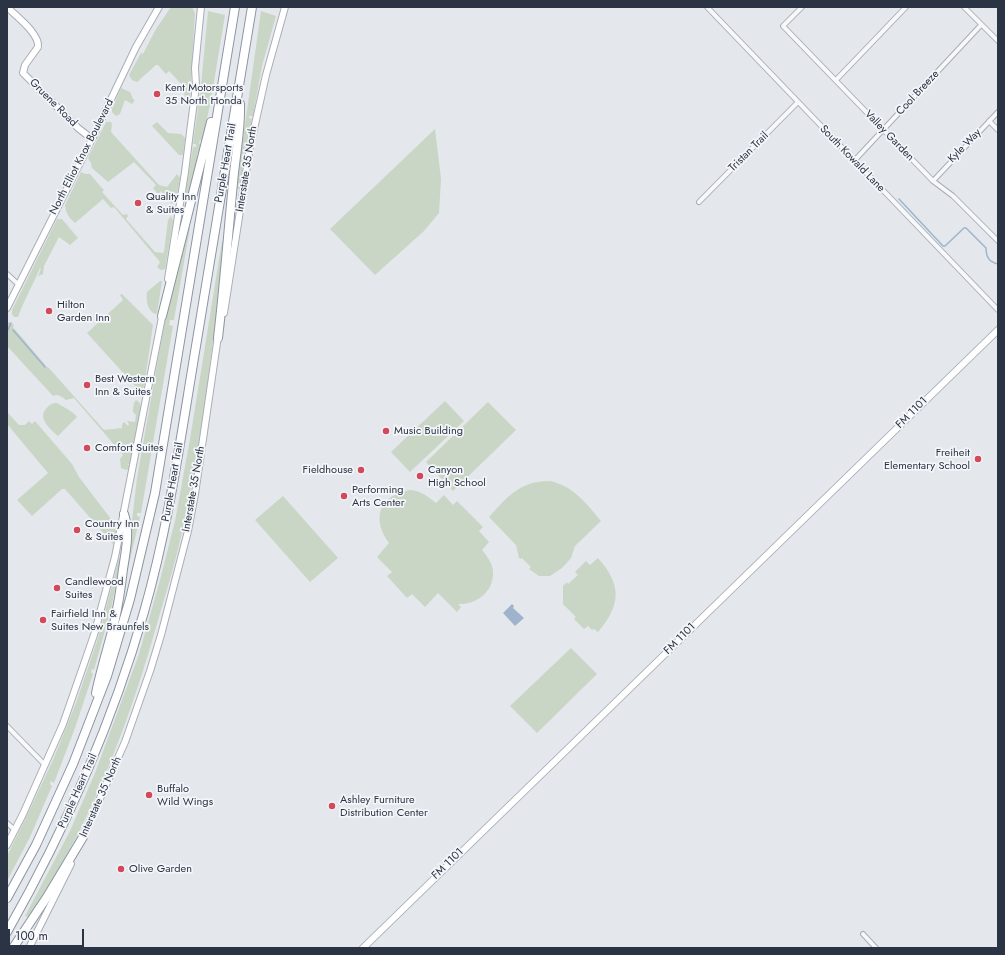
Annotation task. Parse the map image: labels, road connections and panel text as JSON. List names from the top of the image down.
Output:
{
  "streets": {
    "highway": ["Purple Heart Trail"],
    "main road": [
      "Gruene Road",
      "North Elliot Knox Boulevard",
      "Interstate 35 North",
      "FM 1101"
    ],
    "street": [
      "Cool Breeze",
      "Valley Garden",
      "Kyle Way",
      "Tristan Trail",
      "South Kowald Lane"
    ]
  },
  "crossings": [
    ["Cool Breeze", "Valley Garden"],
    ["Cool Breeze", "South Kowald Lane"],
    ["Gruene Road", "North Elliot Knox Boulevard"],
    ["Valley Garden", "Kyle Way"],
    ["Tristan Trail", "South Kowald Lane"]
  ],
  "places": [
    "Kent Motorsports 35 North Honda",
    "Quality Inn & Suites",
    "Hilton Garden Inn",
    "Best Western Inn & Suites",
    "Music Building",
    "Comfort Suites",
    "Freiheit Elementary School",
    "Fieldhouse",
    "Canyon High School",
    "Performing Arts Center",
    "Country Inn & Suites",
    "Candlewood Suites",
    "Fairfield Inn & Suites New Braunfels",
    "Buffalo Wild Wings",
    "Ashley Furniture Distribution Center",
    "Olive Garden"
  ],
  "scale_bar": "100 m"
}
